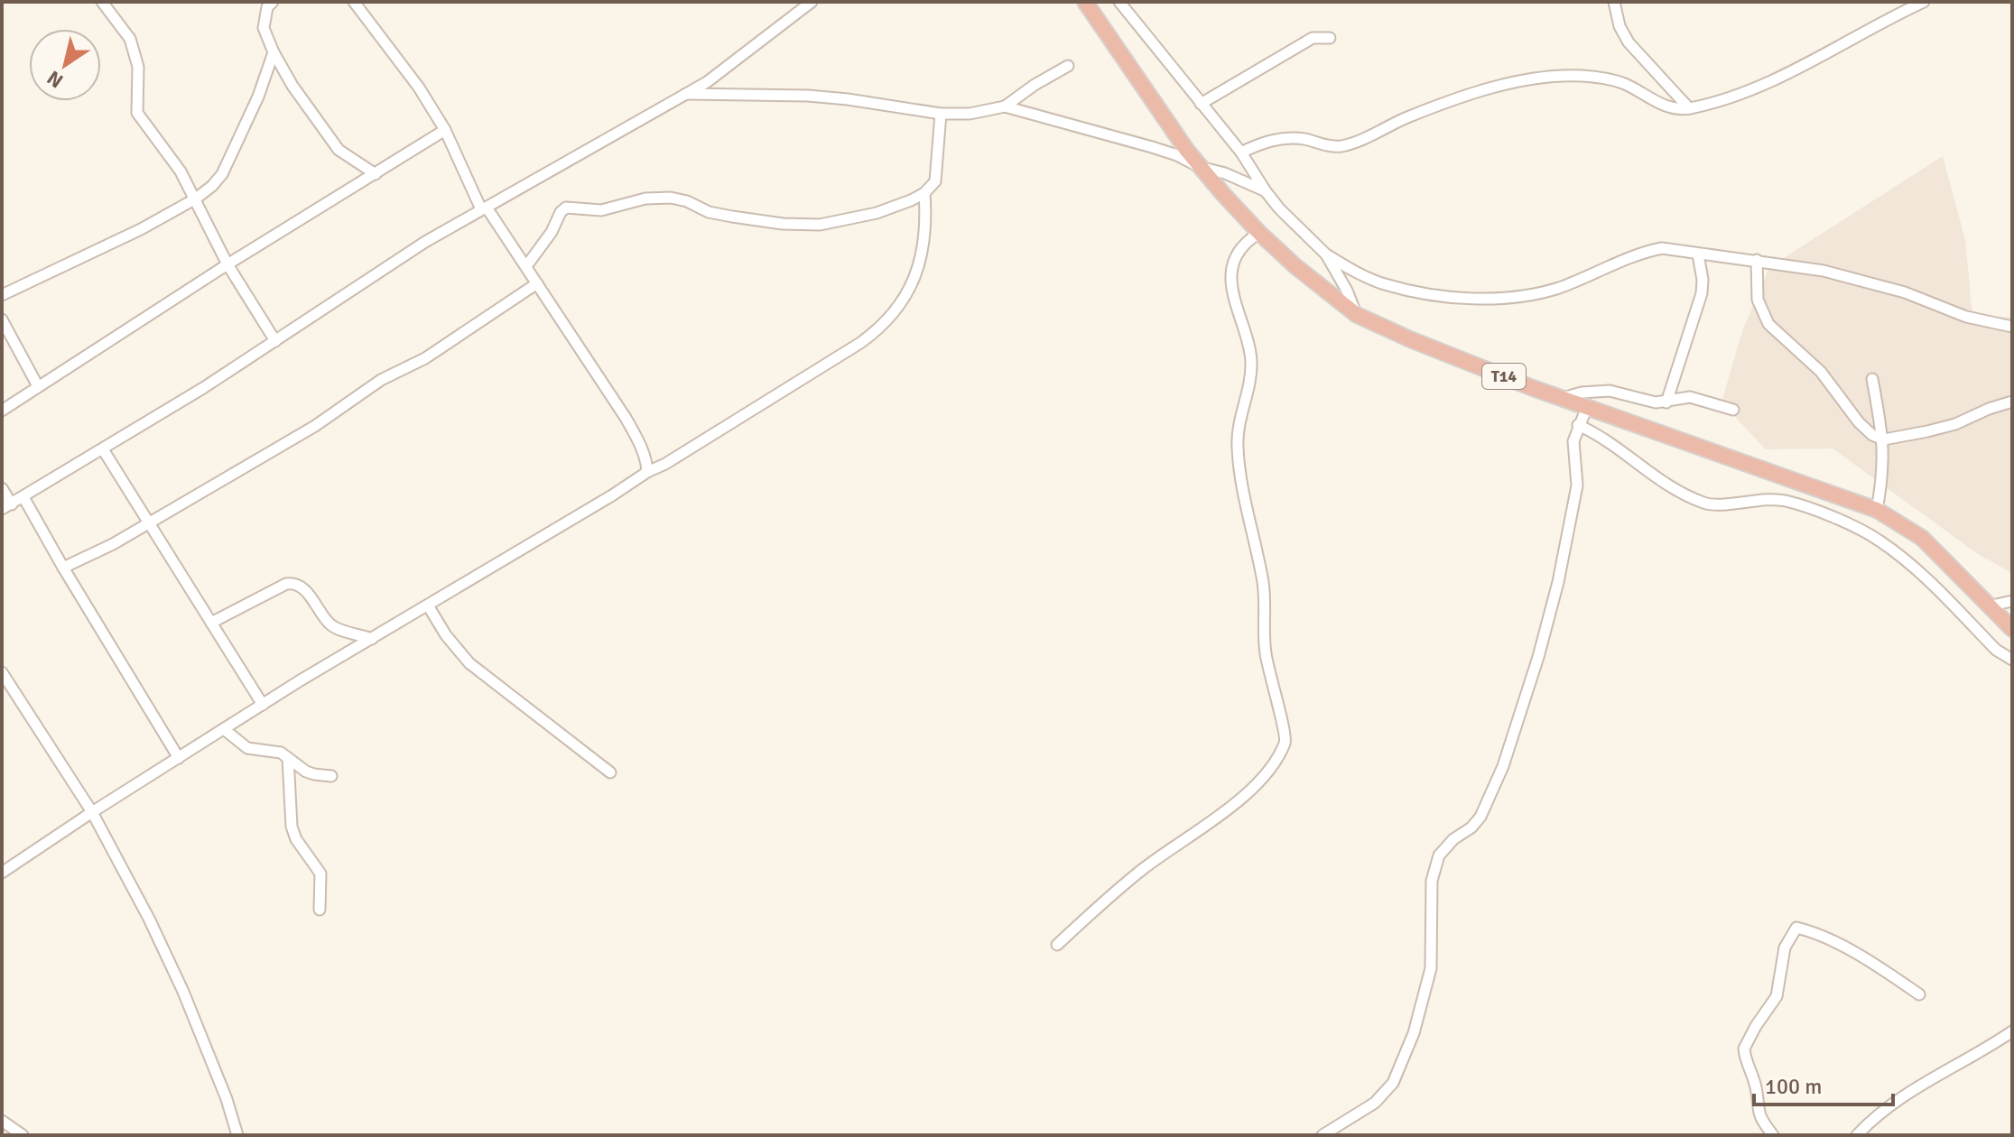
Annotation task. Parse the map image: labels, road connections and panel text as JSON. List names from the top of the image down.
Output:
{
  "streets": {
    "highway": ["T14"]
  },
  "scale_bar": "100 m",
  "north": "bottom left"
}
